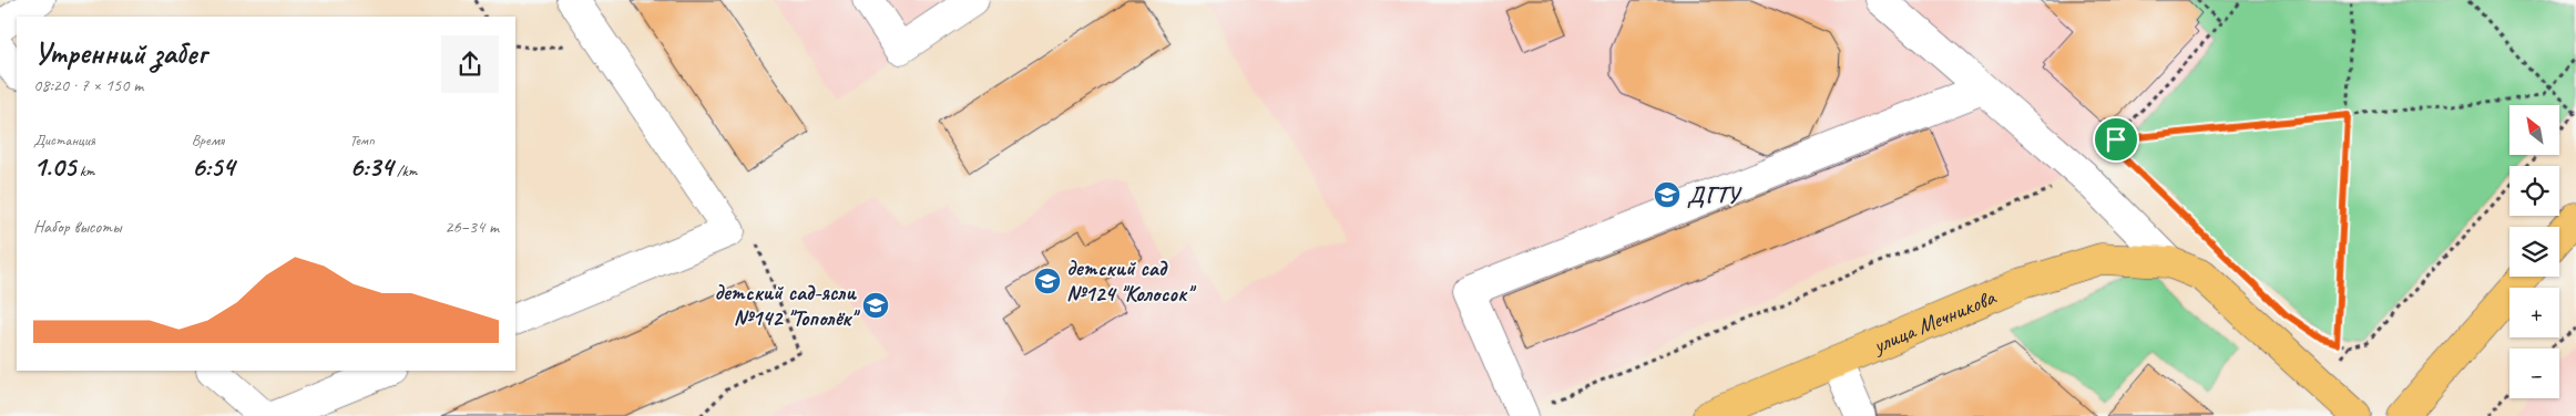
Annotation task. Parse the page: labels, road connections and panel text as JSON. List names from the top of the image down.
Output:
{
  "streets": {
    "main road": ["улица Мечникова"]
  },
  "places": {
    "school or university": ["ДГТУ", "детский сад №124 \"Колосок\"", "детский сад-ясли №142 \"Тополёк\""]
  },
  "north": "top left",
  "page": {
    "heading": ["Утренний забег", "08:20 · 7 × 150 m"],
    "map_buttons": ["+", "−"],
    "stats": [
      ["Дистанция", "1.05 km"],
      ["Время", "6:54"],
      ["Темп", "6:34 /km"]
    ],
    "chart": ["Набор высоты", "26–34 m"]
  }
}
